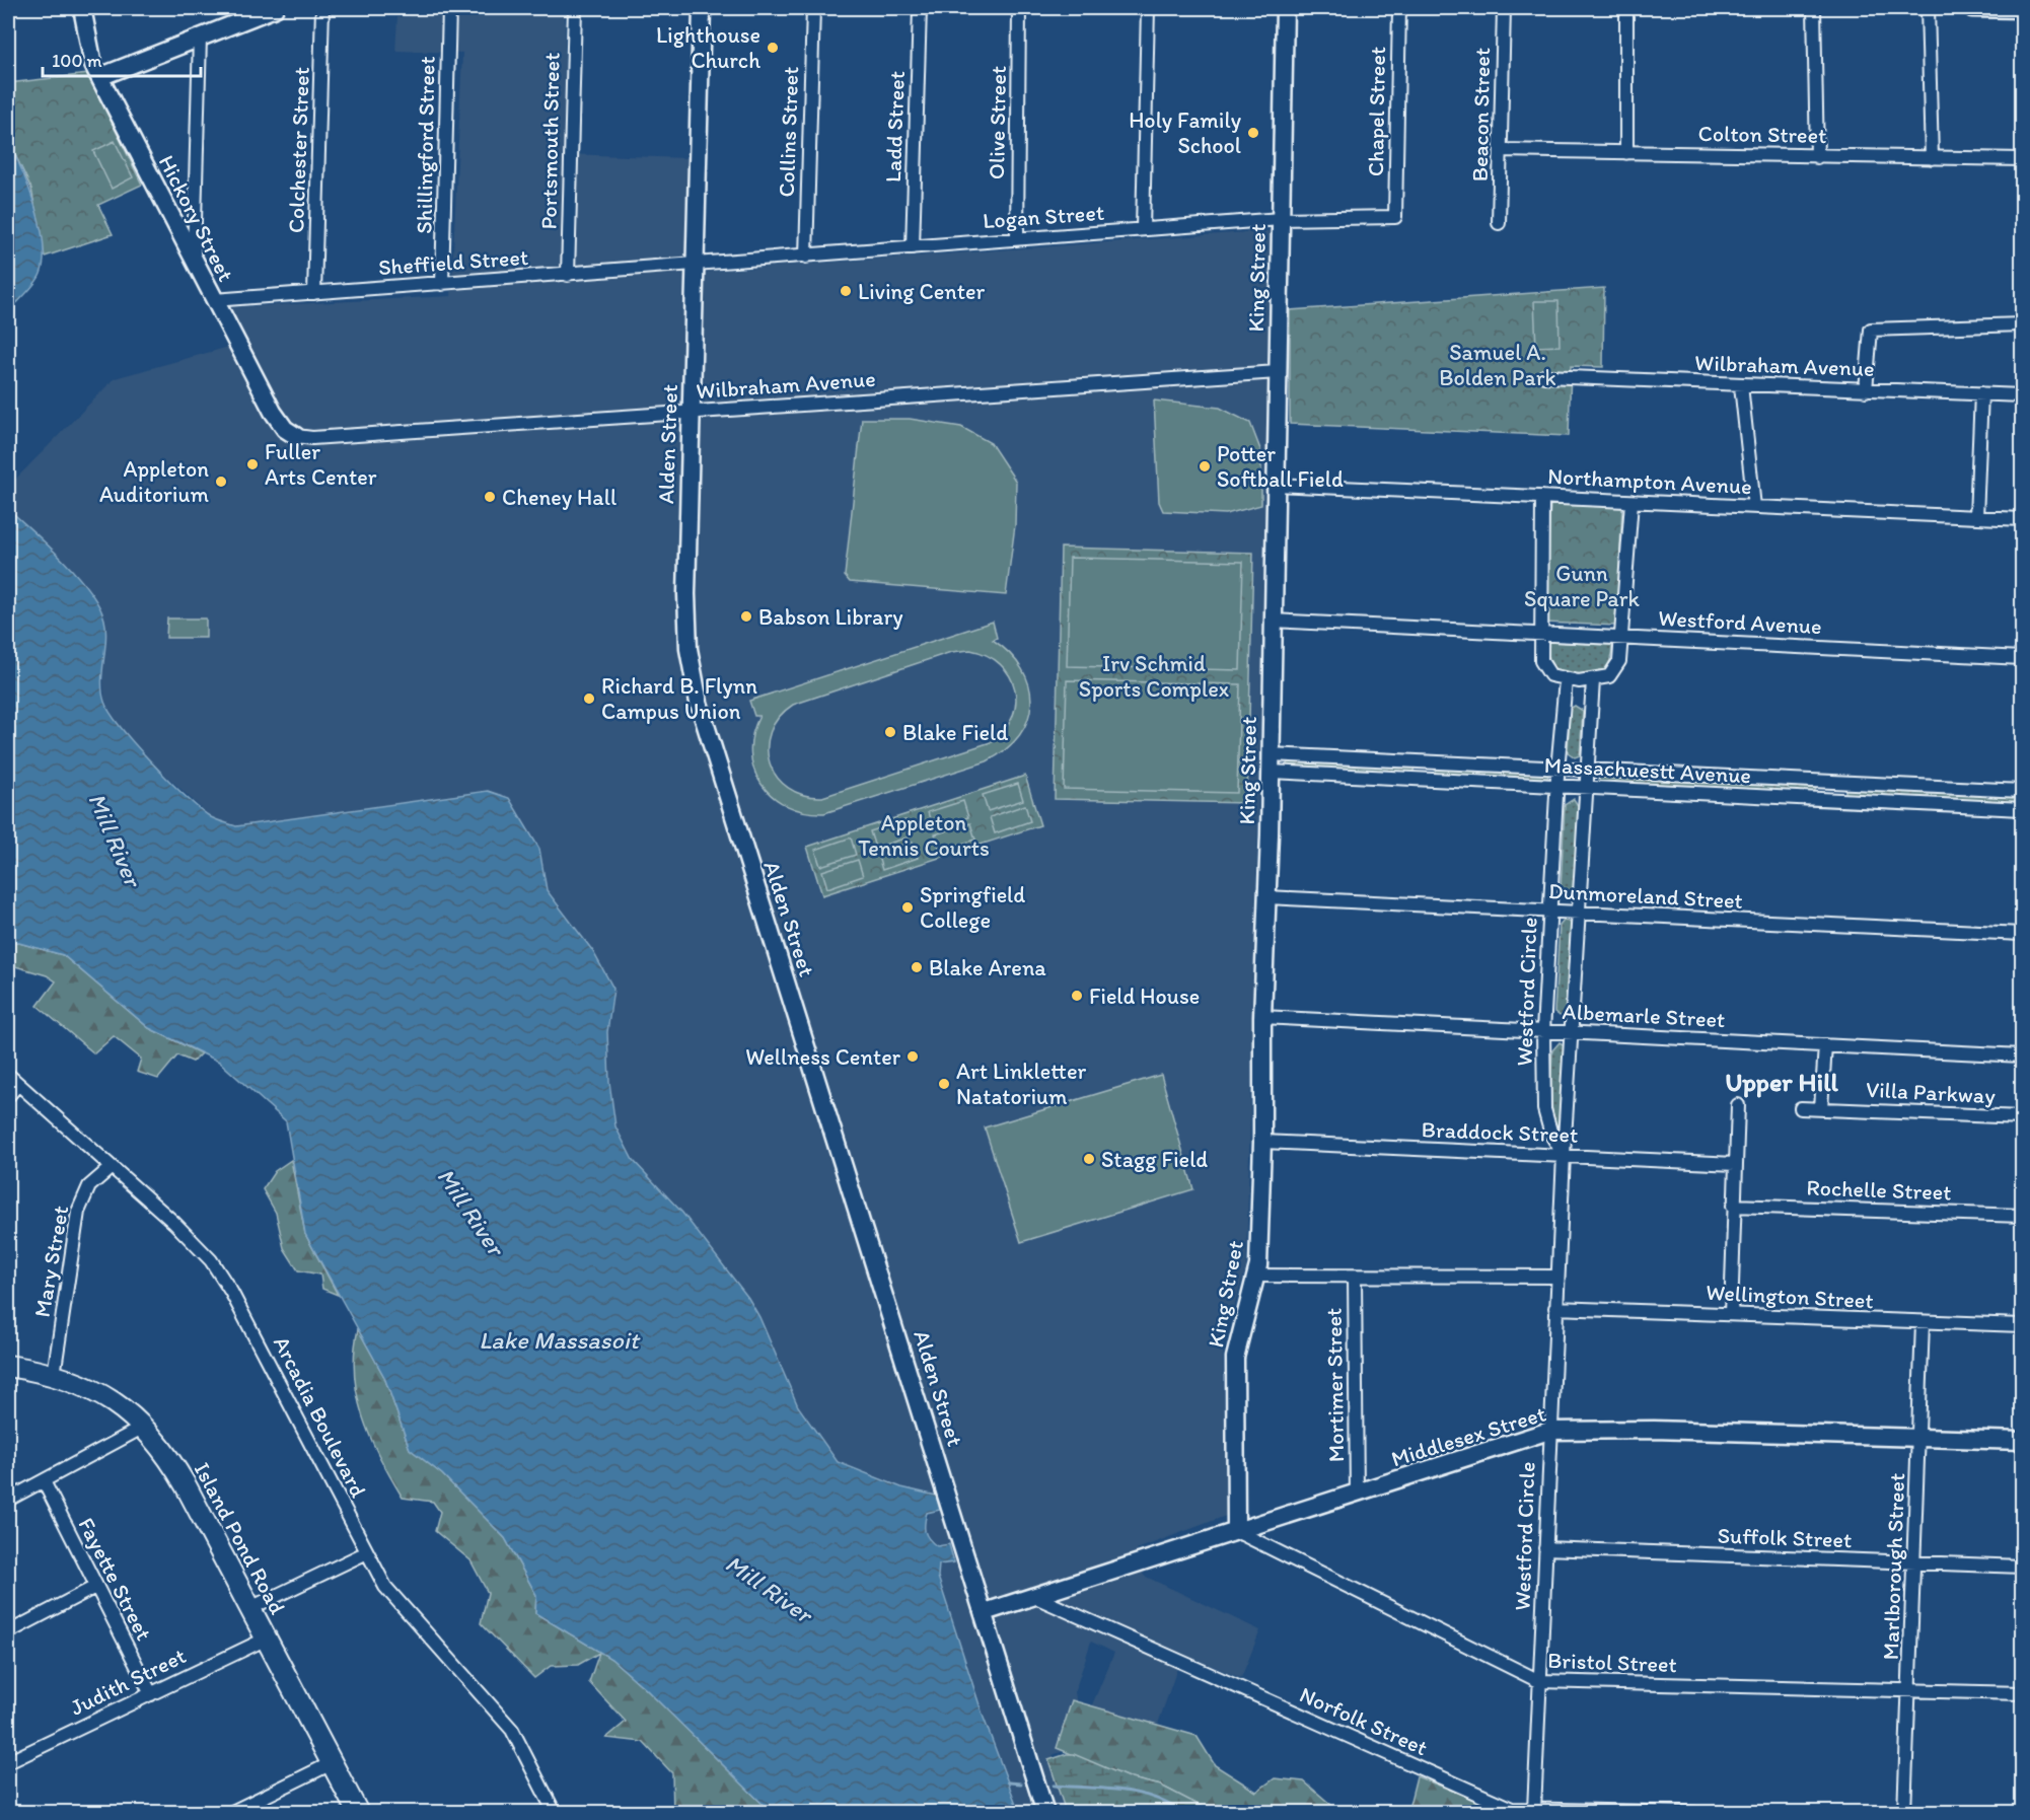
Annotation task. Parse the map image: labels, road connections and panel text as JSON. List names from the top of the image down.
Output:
{
  "streets": {
    "main road": ["Island Pond Road"],
    "street": [
      "Chapel Street",
      "Beacon Street",
      "Olive Street",
      "Ladd Street",
      "Collins Street",
      "Colton Street",
      "Portsmouth Street",
      "Shillingford Street",
      "Colchester Street",
      "Logan Street",
      "Hickory Street",
      "Sheffield Street",
      "King Street",
      "Wilbraham Avenue",
      "Alden Street",
      "Northampton Avenue",
      "Westford Avenue",
      "Massachuestt Avenue",
      "Dunmoreland Street",
      "Westford Circle",
      "Albemarle Street",
      "Villa Parkway",
      "Braddock Street",
      "Rochelle Street",
      "Mary Street",
      "Wellington Street",
      "Mortimer Street",
      "Arcadia Boulevard",
      "Middlesex Street",
      "Suffolk Street",
      "Marlborough Street",
      "Fayette Street",
      "Bristol Street",
      "Judith Street",
      "Norfolk Street"
    ]
  },
  "crossings": [
    ["Chapel Street", "Logan Street"],
    ["Beacon Street", "Colton Street"],
    ["Olive Street", "Logan Street"],
    ["Ladd Street", "Logan Street"],
    ["Collins Street", "Logan Street"],
    ["Portsmouth Street", "Sheffield Street"],
    ["Shillingford Street", "Sheffield Street"],
    ["Colchester Street", "Sheffield Street"],
    ["Logan Street", "Sheffield Street"],
    ["Logan Street", "King Street"],
    ["Logan Street", "Alden Street"],
    ["Hickory Street", "Sheffield Street"],
    ["Hickory Street", "Wilbraham Avenue"],
    ["Sheffield Street", "Alden Street"],
    ["King Street", "Wilbraham Avenue"],
    ["King Street", "Northampton Avenue"],
    ["King Street", "Westford Avenue"],
    ["King Street", "Massachuestt Avenue"],
    ["King Street", "Dunmoreland Street"],
    ["King Street", "Albemarle Street"],
    ["King Street", "Braddock Street"],
    ["King Street", "Middlesex Street"],
    ["King Street", "Bristol Street"],
    ["Wilbraham Avenue", "Alden Street"],
    ["Alden Street", "Middlesex Street"],
    ["Massachuestt Avenue", "Westford Circle"],
    ["Dunmoreland Street", "Westford Circle"],
    ["Westford Circle", "Albemarle Street"],
    ["Westford Circle", "Braddock Street"],
    ["Westford Circle", "Wellington Street"],
    ["Westford Circle", "Middlesex Street"],
    ["Westford Circle", "Suffolk Street"],
    ["Westford Circle", "Bristol Street"],
    ["Westford Circle", "Norfolk Street"],
    ["Mary Street", "Arcadia Boulevard"],
    ["Mary Street", "Island Pond Road"],
    ["Wellington Street", "Marlborough Street"],
    ["Mortimer Street", "Middlesex Street"],
    ["Middlesex Street", "Marlborough Street"],
    ["Middlesex Street", "Bristol Street"],
    ["Middlesex Street", "Norfolk Street"],
    ["Suffolk Street", "Marlborough Street"],
    ["Island Pond Road", "Judith Street"],
    ["Marlborough Street", "Bristol Street"],
    ["Fayette Street", "Judith Street"]
  ],
  "districts": ["Upper Hill"],
  "water": ["Mill River", "Lake Massasoit"],
  "parks": [
    "Samuel A. Bolden Park",
    "Gunn Square Park",
    "Irv Schmid Sports Complex",
    "Appleton Tennis Courts"
  ],
  "places": [
    "Lighthouse Church",
    "Holy Family School",
    "Living Center",
    "Fuller Arts Center",
    "Potter Softball Field",
    "Appleton Auditorium",
    "Cheney Hall",
    "Babson Library",
    "Richard B. Flynn Campus Union",
    "Blake Field",
    "Springfield College",
    "Blake Arena",
    "Field House",
    "Wellness Center",
    "Art Linkletter Natatorium",
    "Stagg Field"
  ],
  "scale_bar": "100 m"
}
